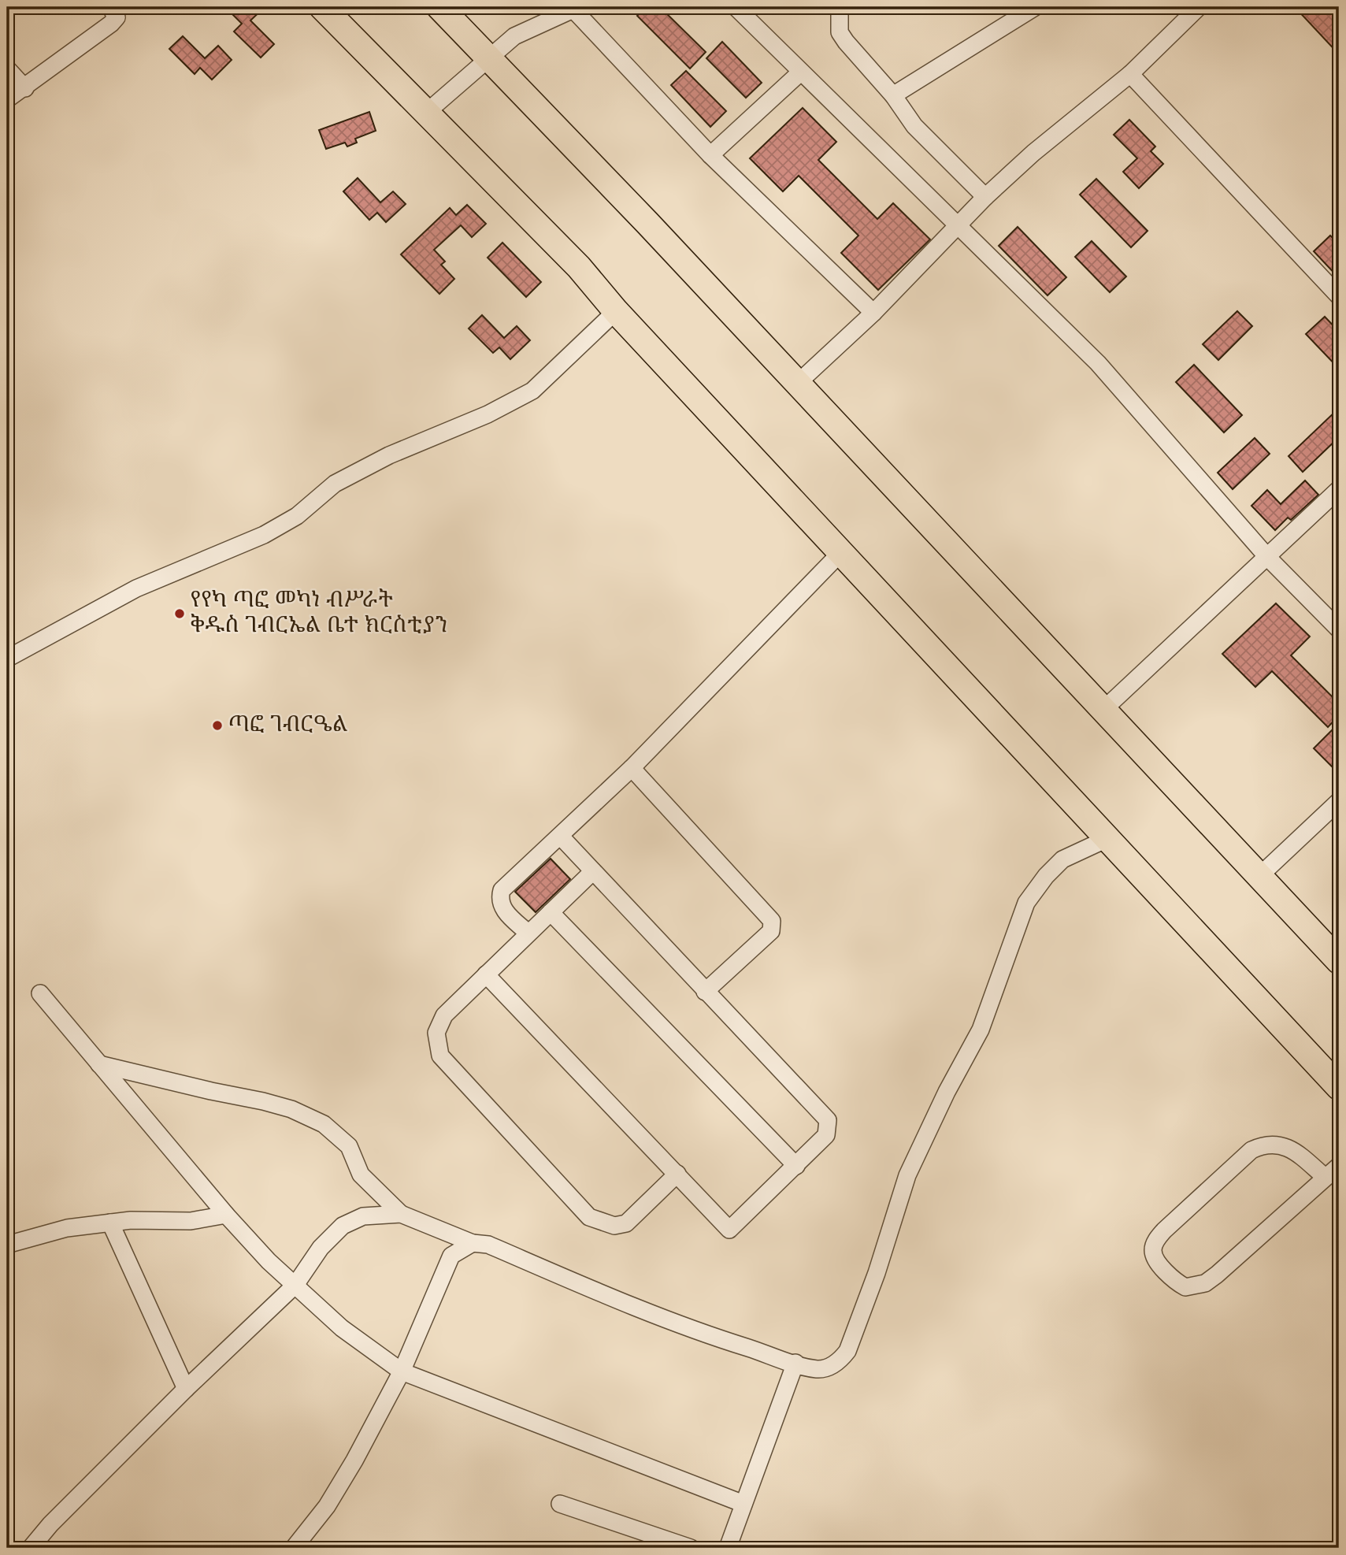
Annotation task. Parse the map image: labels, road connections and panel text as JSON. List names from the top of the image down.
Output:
{
  "places": ["የየካ ጣፎ መካነ ብሥራት ቅዱስ ገብርኤል ቤተ ክርስቲያን", "ጣፎ ገብርዔል"]
}
